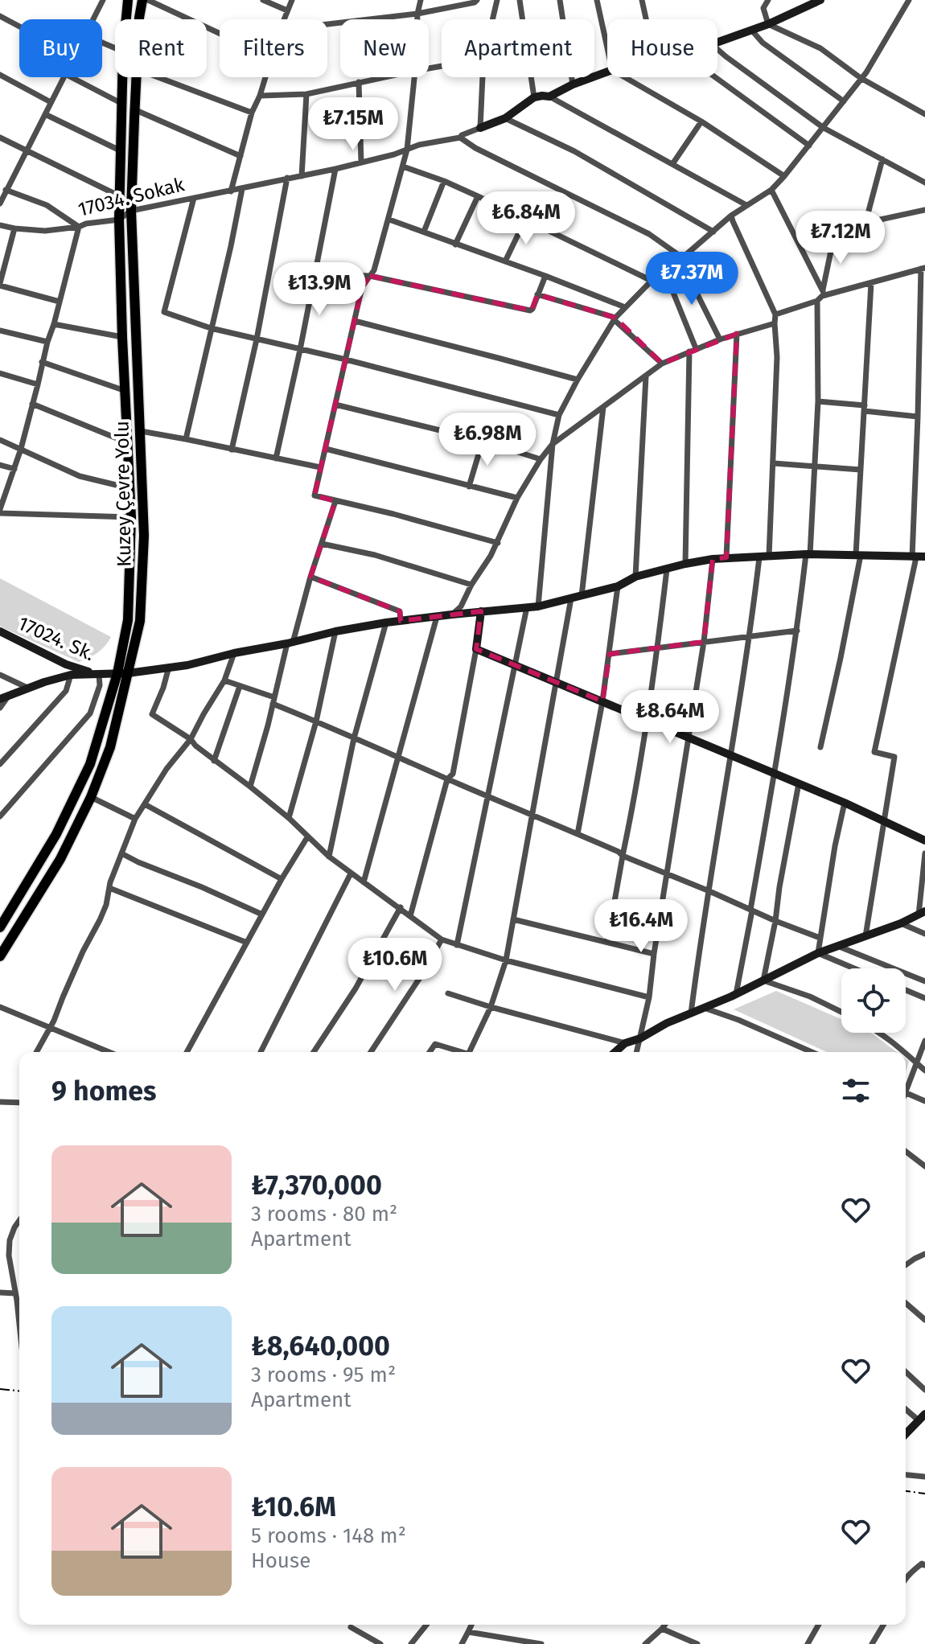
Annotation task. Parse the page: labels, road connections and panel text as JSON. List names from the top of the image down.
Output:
{
  "streets": {
    "highway": ["Kuzey Çevre Yolu"],
    "street": ["17034. Sokak", "17024. Sk."]
  },
  "crossings": [
    ["17034. Sokak", "Kuzey Çevre Yolu"]
  ],
  "page": {
    "chip": [
      "Buy",
      "Rent",
      "Filters",
      "New",
      "Apartment",
      "House"
    ],
    "price": [
      "₺7.15M",
      "₺6.84M",
      "₺7.12M",
      "₺7.37M",
      "₺13.9M",
      "₺6.98M",
      "₺8.64M",
      "₺16.4M",
      "₺10.6M"
    ],
    "heading": "9 homes",
    "list": [
      {
        "name": "₺7,370,000",
        "note": "3 rooms · 80 m² · Apartment"
      },
      {
        "name": "₺8,640,000",
        "note": "3 rooms · 95 m² · Apartment"
      },
      {
        "name": "₺10.6M",
        "note": "5 rooms · 148 m² · House"
      }
    ]
  }
}
